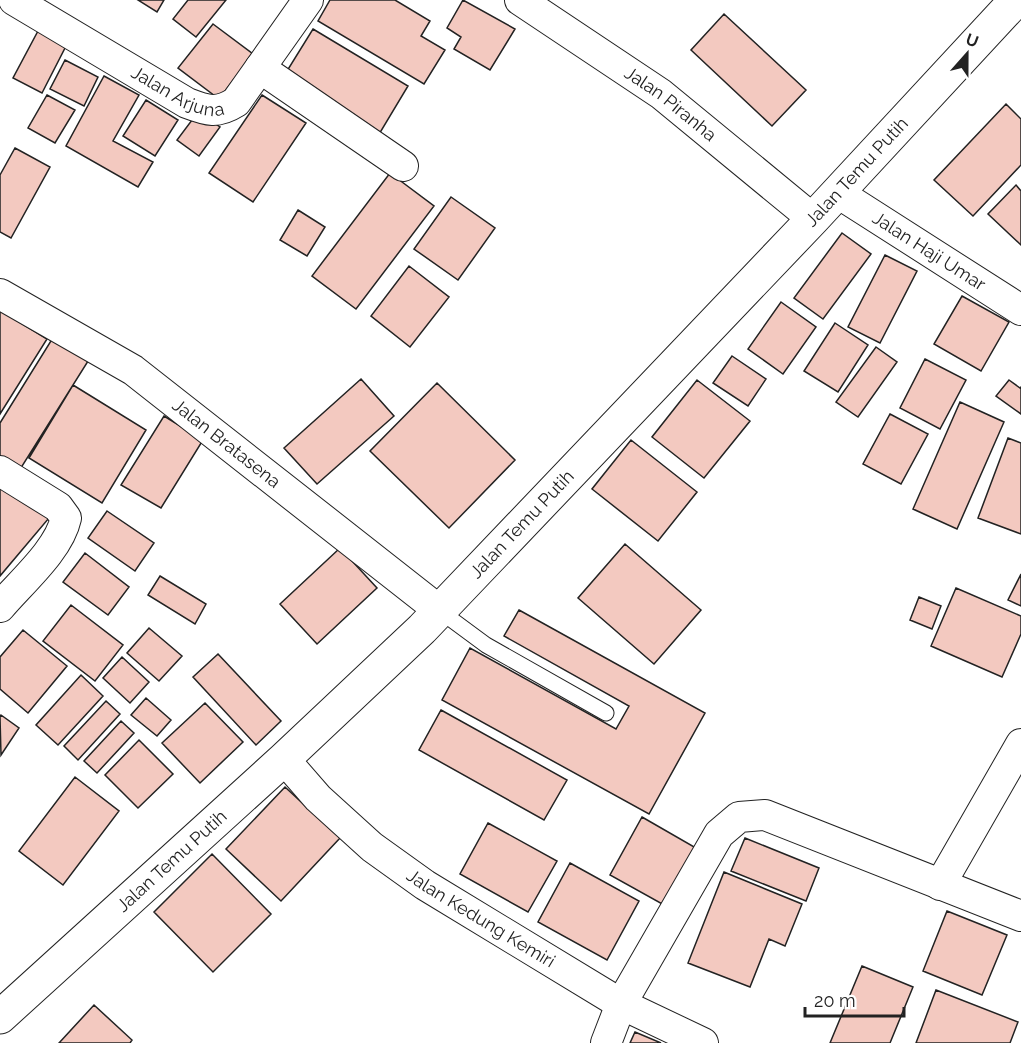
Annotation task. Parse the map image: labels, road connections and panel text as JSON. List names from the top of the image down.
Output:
{
  "streets": {
    "street": [
      "Jalan Arjuna",
      "Jalan Piranha",
      "Jalan Temu Putih",
      "Jalan Haji Umar",
      "Jalan Bratasena",
      "Jalan Kedung Kemiri"
    ]
  },
  "crossings": [
    ["Jalan Piranha", "Jalan Temu Putih"],
    ["Jalan Temu Putih", "Jalan Haji Umar"],
    ["Jalan Temu Putih", "Jalan Bratasena"],
    ["Jalan Temu Putih", "Jalan Kedung Kemiri"]
  ],
  "scale_bar": "20 m",
  "north": "top"
}
